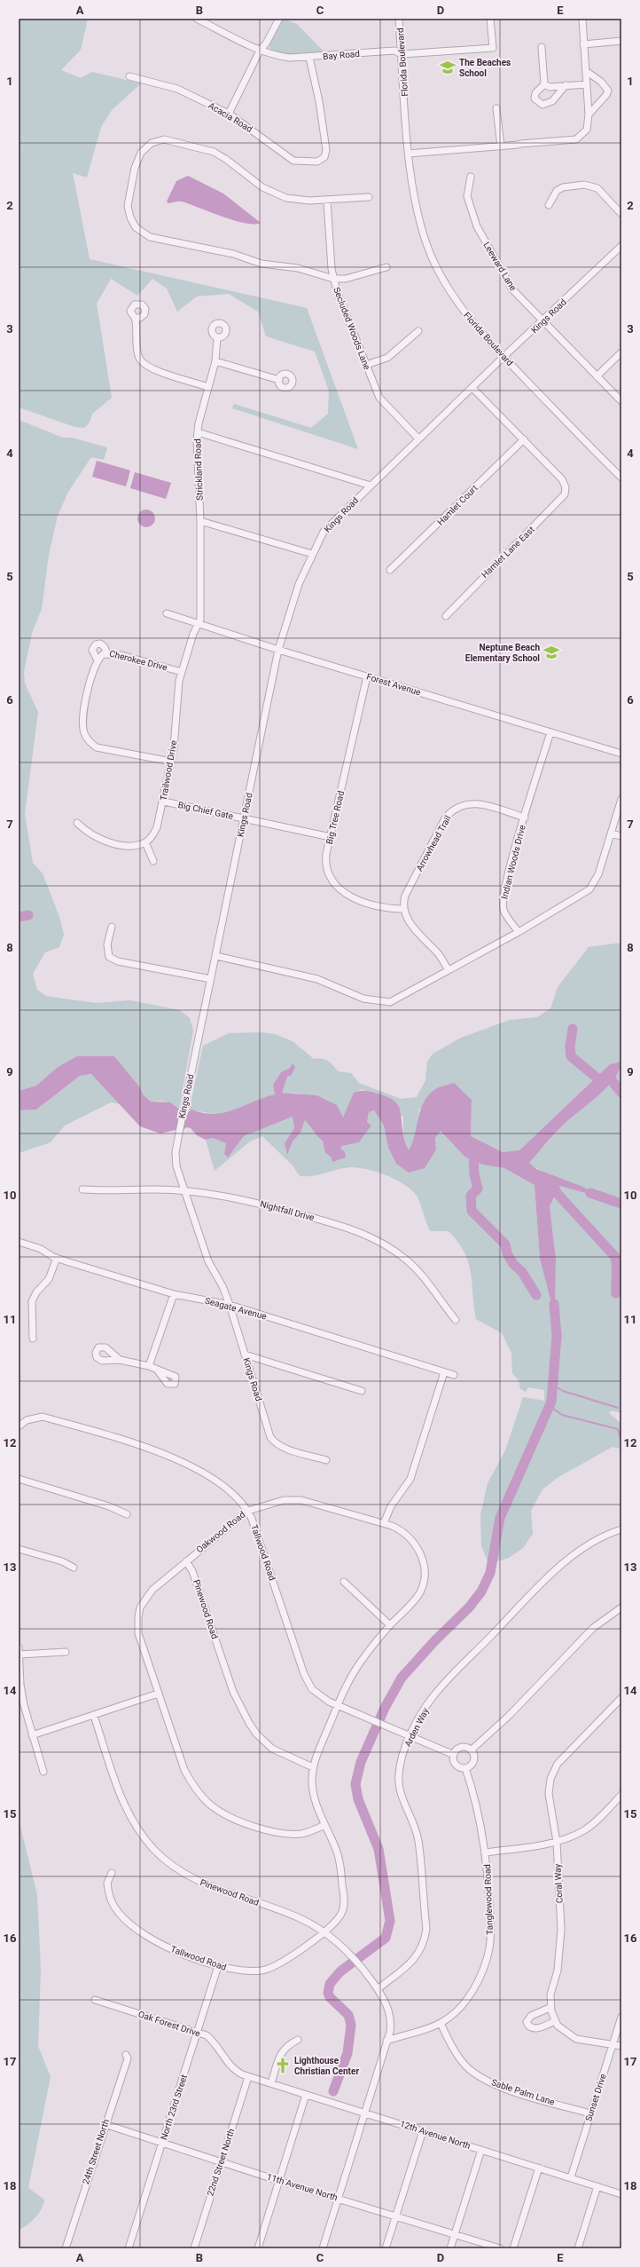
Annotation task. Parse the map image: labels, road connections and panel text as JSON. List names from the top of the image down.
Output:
{
  "streets": {
    "street": [
      "Bay Road",
      "Florida Boulevard",
      "Acacia Road",
      "Leeward Lane",
      "Kings Road",
      "Secluded Woods Lane",
      "Strickland Road",
      "Hamlet Court",
      "Hamlet Lane East",
      "Cherokee Drive",
      "Forest Avenue",
      "Trailwood Drive",
      "Big Chief Gate",
      "Big Tree Road",
      "Arrowhead Trail",
      "Indian Woods Drive",
      "Nightfall Drive",
      "Seagate Avenue",
      "Oakwood Road",
      "Tallwood Road",
      "Pinewood Road",
      "Arden Way",
      "Coral Way",
      "Tanglewood Road",
      "Oak Forest Drive",
      "Sable Palm Lane",
      "Sunset Drive",
      "North 23rd Street",
      "12th Avenue North",
      "24th Street North",
      "22nd Street North",
      "11th Avenue North"
    ]
  },
  "crossings": [
    ["Bay Road", "Florida Boulevard"],
    ["Bay Road", "Acacia Road"],
    ["Florida Boulevard", "Kings Road"],
    ["Leeward Lane", "Kings Road"],
    ["Kings Road", "Secluded Woods Lane"],
    ["Kings Road", "Strickland Road"],
    ["Kings Road", "Forest Avenue"],
    ["Kings Road", "Big Chief Gate"],
    ["Kings Road", "Nightfall Drive"],
    ["Kings Road", "Seagate Avenue"],
    ["Strickland Road", "Forest Avenue"],
    ["Strickland Road", "Trailwood Drive"],
    ["Hamlet Court", "Hamlet Lane East"],
    ["Cherokee Drive", "Trailwood Drive"],
    ["Forest Avenue", "Trailwood Drive"],
    ["Forest Avenue", "Big Tree Road"],
    ["Forest Avenue", "Indian Woods Drive"],
    ["Trailwood Drive", "Big Chief Gate"],
    ["Big Chief Gate", "Big Tree Road"],
    ["Big Tree Road", "Arrowhead Trail"],
    ["Arrowhead Trail", "Indian Woods Drive"],
    ["Oakwood Road", "Tallwood Road"],
    ["Oakwood Road", "Pinewood Road"],
    ["Tallwood Road", "Pinewood Road"],
    ["Tallwood Road", "Arden Way"],
    ["Tallwood Road", "Tanglewood Road"],
    ["Tallwood Road", "North 23rd Street"],
    ["Pinewood Road", "Arden Way"],
    ["Pinewood Road", "Tanglewood Road"],
    ["Pinewood Road", "12th Avenue North"],
    ["Pinewood Road", "11th Avenue North"],
    ["Coral Way", "Sunset Drive"],
    ["Tanglewood Road", "Sable Palm Lane"],
    ["Oak Forest Drive", "North 23rd Street"],
    ["Oak Forest Drive", "12th Avenue North"],
    ["Oak Forest Drive", "22nd Street North"],
    ["Sable Palm Lane", "Sunset Drive"],
    ["Sunset Drive", "12th Avenue North"],
    ["North 23rd Street", "11th Avenue North"],
    ["12th Avenue North", "22nd Street North"],
    ["24th Street North", "11th Avenue North"],
    ["22nd Street North", "11th Avenue North"]
  ],
  "places": {
    "school or university": ["The Beaches School", "Neptune Beach Elementary School"],
    "church": ["Lighthouse Christian Center"]
  },
  "grid": {
    "columns": [
      "A",
      "B",
      "C",
      "D",
      "E"
    ],
    "rows": [
      "1",
      "2",
      "3",
      "4",
      "5",
      "6",
      "7",
      "8",
      "9",
      "10",
      "11",
      "12",
      "13",
      "14",
      "15",
      "16",
      "17",
      "18"
    ]
  }
}
